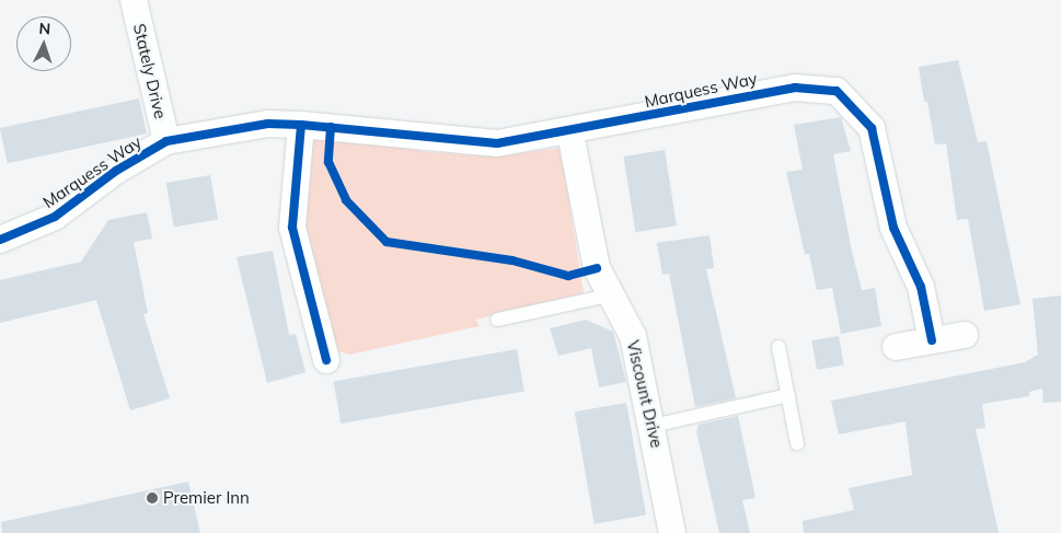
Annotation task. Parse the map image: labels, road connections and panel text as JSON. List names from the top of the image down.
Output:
{
  "streets": {
    "street": ["Stately Drive", "Marquess Way", "Viscount Drive"]
  },
  "crossings": [
    ["Stately Drive", "Marquess Way"],
    ["Marquess Way", "Viscount Drive"]
  ],
  "places": ["Premier Inn"],
  "north": "top"
}
